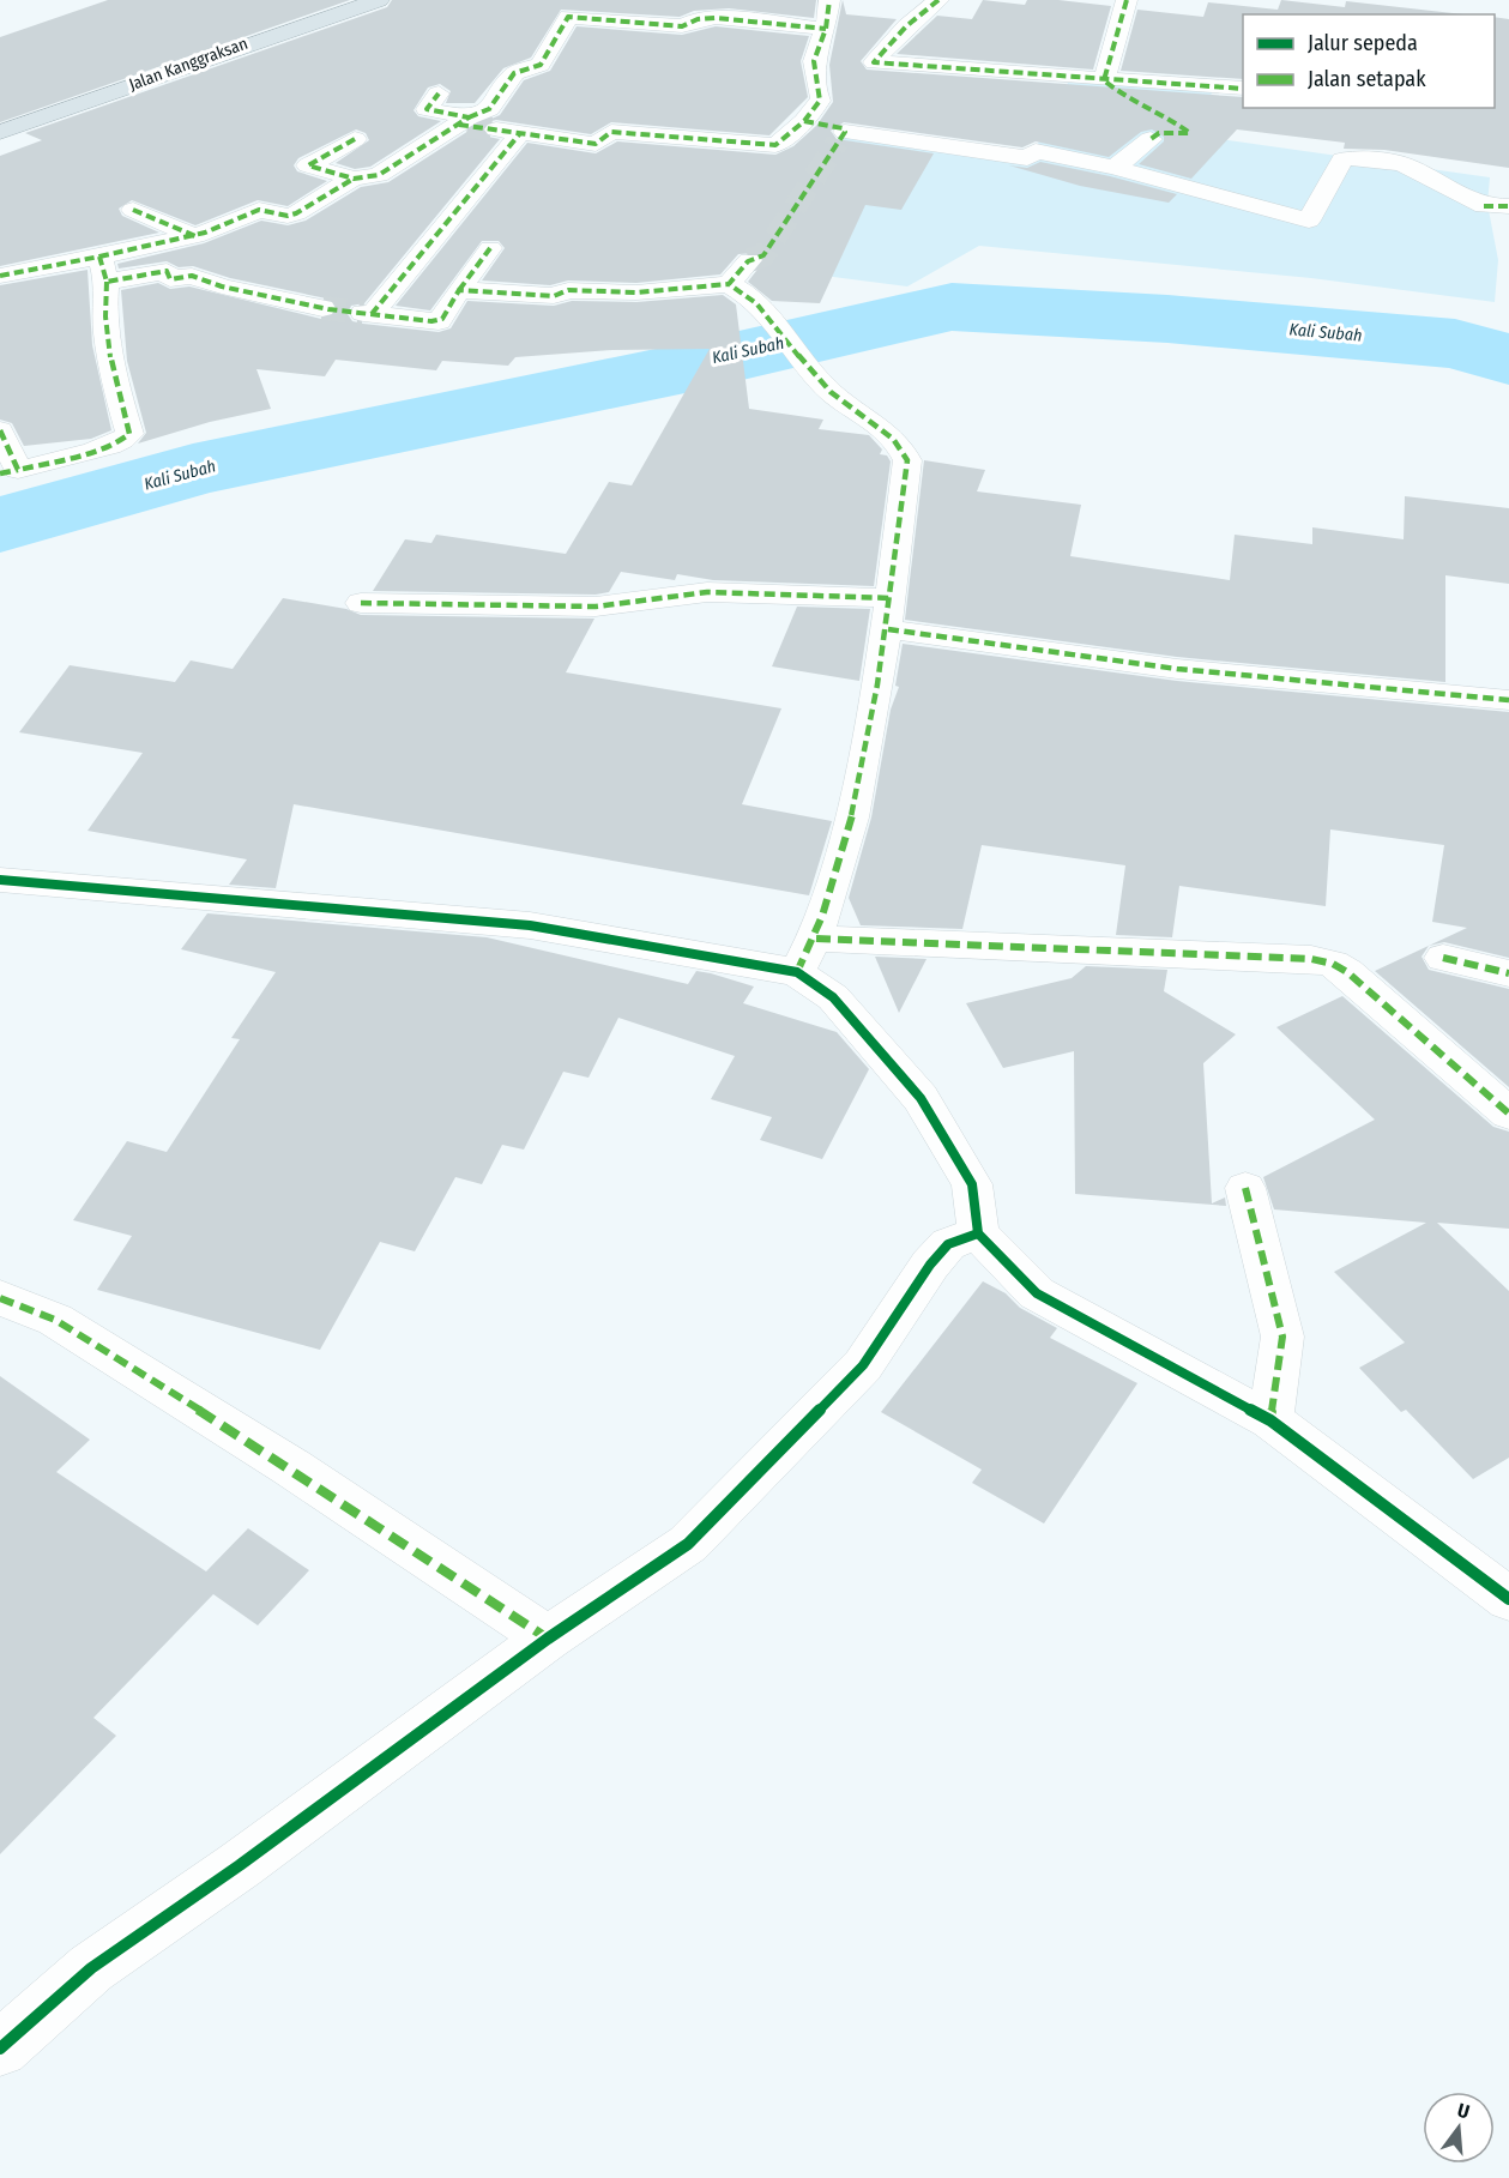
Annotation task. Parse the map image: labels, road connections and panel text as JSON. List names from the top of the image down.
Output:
{
  "streets": {
    "highway": ["Jalan Kanggraksan"]
  },
  "water": ["Kali Subah"],
  "legend": ["Jalur sepeda", "Jalan setapak"],
  "north": "top"
}
